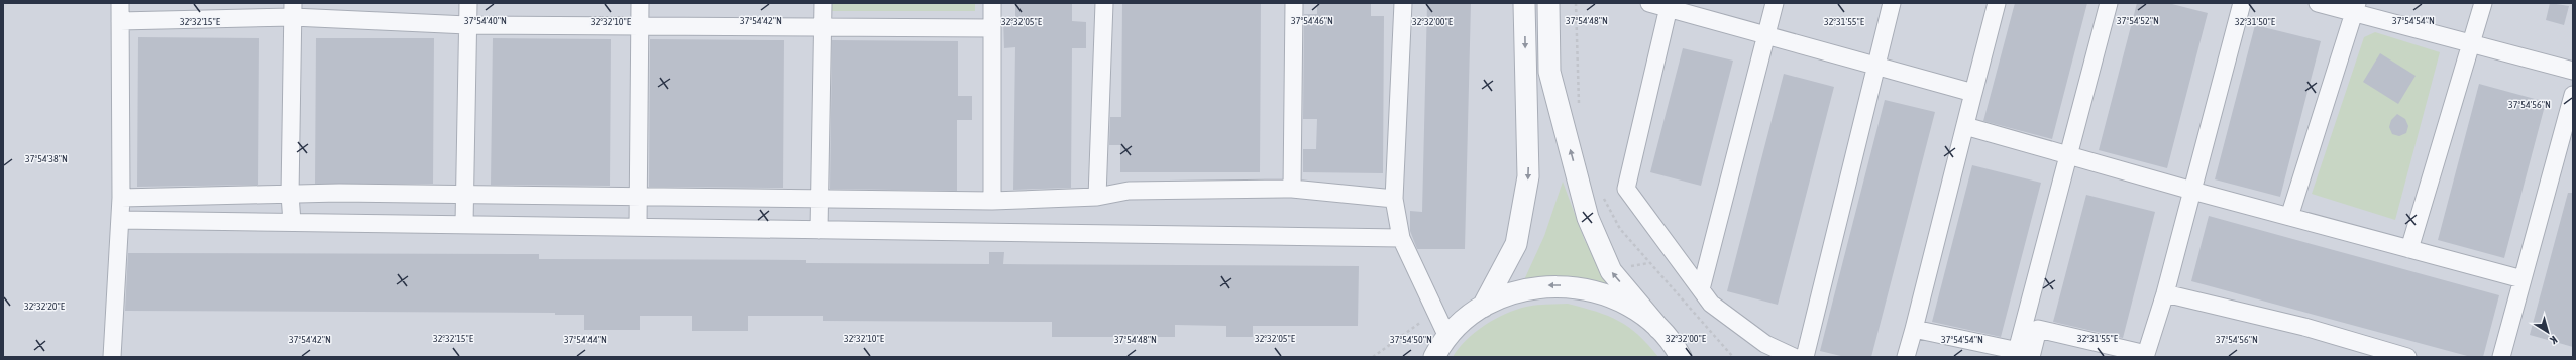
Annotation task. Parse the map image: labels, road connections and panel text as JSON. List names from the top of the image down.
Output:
{
  "north": "bottom right",
  "coordinates": [
    "37°54'42\"N",
    "37°54'46\"N",
    "37°54'52\"N",
    "37°54'40\"N",
    "37°54'48\"N",
    "37°54'54\"N",
    "32°32'15\"E",
    "32°32'10\"E",
    "32°32'05\"E",
    "32°31'50\"E",
    "32°32'00\"E",
    "32°31'55\"E",
    "37°54'56\"N",
    "37°54'38\"N",
    "32°32'20\"E",
    "37°54'44\"N",
    "37°54'50\"N"
  ]
}
